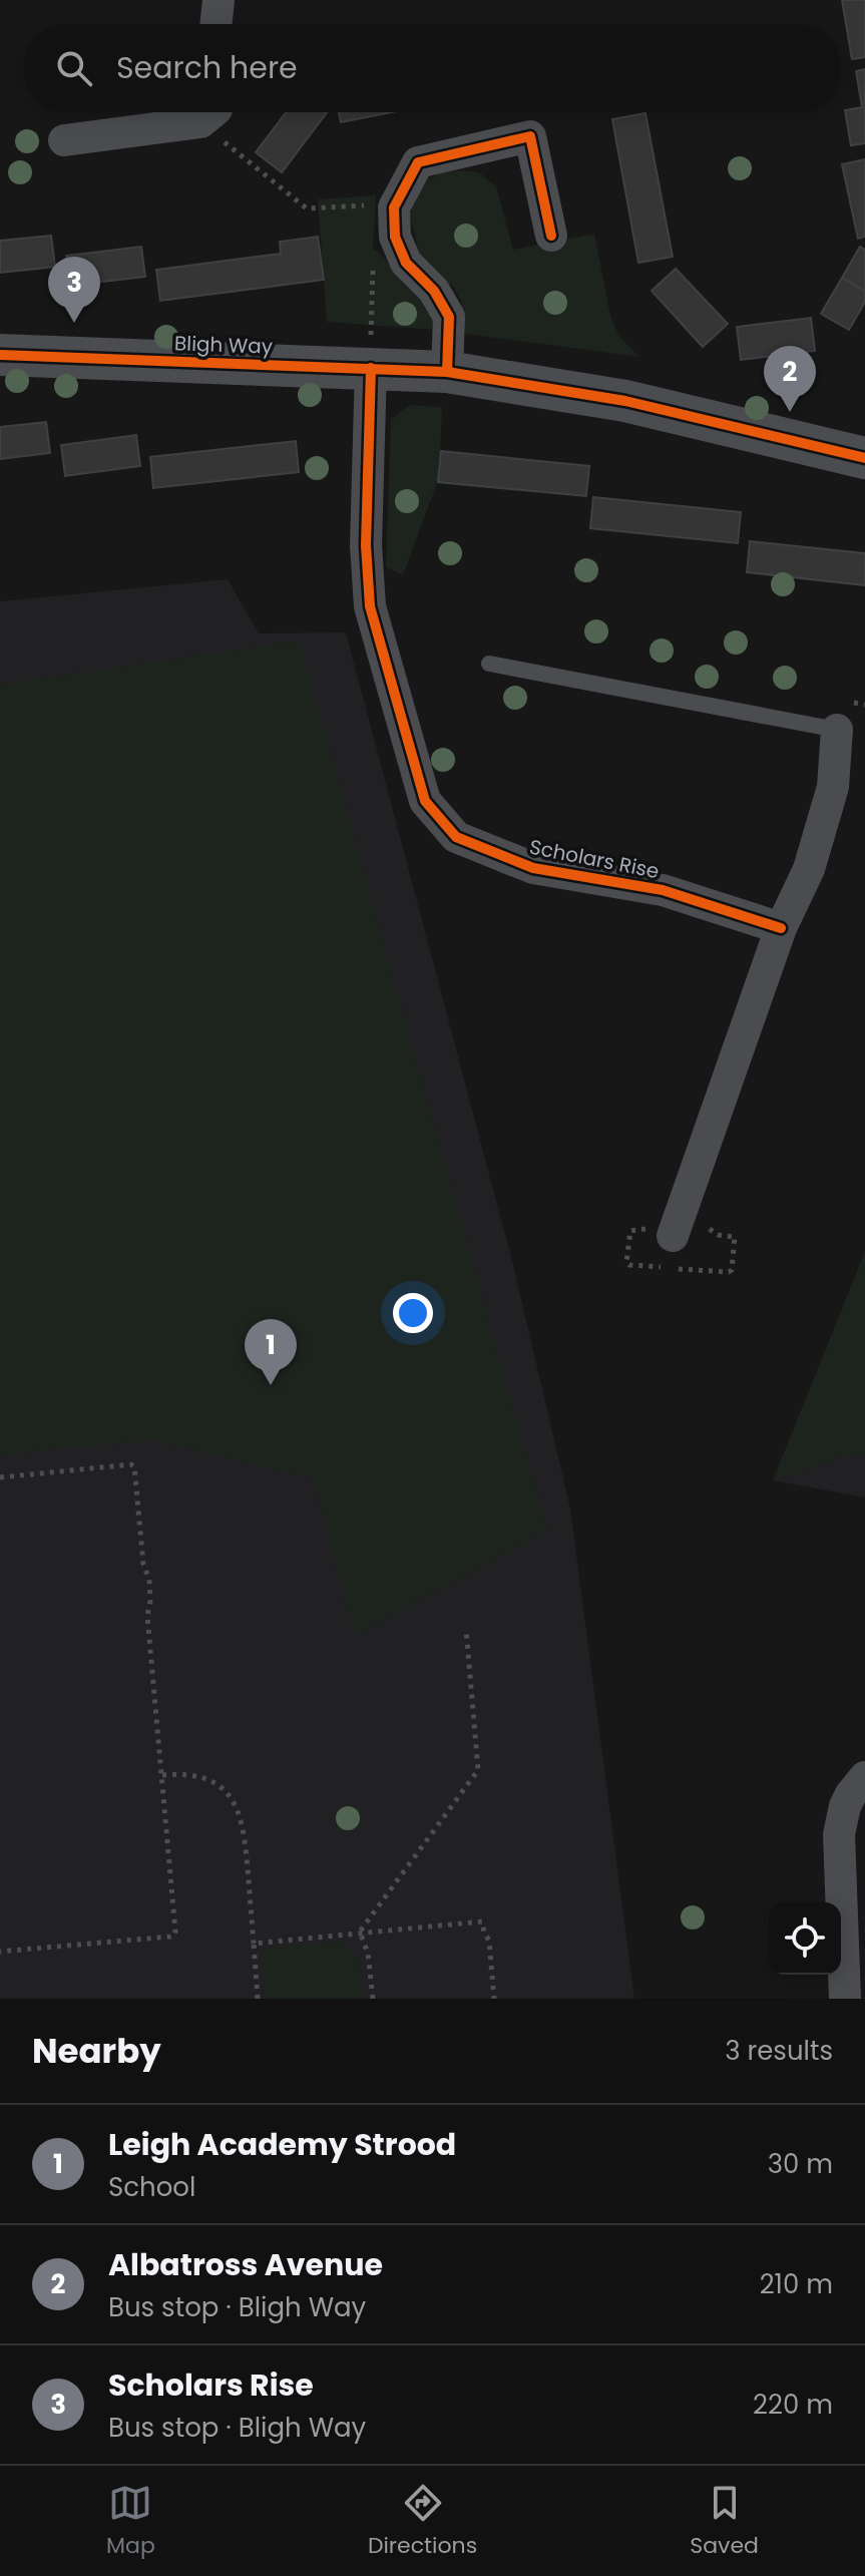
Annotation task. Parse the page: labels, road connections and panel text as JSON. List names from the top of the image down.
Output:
{
  "streets": {
    "street": ["Bligh Way", "Scholars Rise"]
  },
  "crossings": [
    ["Bligh Way", "Scholars Rise"]
  ],
  "page": {
    "search": "Search here",
    "pins": ["3", "2", "1"],
    "heading": ["Nearby", "3 results"],
    "list": [
      {
        "mark": "1",
        "name": "Leigh Academy Strood",
        "note": "School",
        "value": "30 m"
      },
      {
        "mark": "2",
        "name": "Albatross Avenue",
        "note": "Bus stop · Bligh Way",
        "value": "210 m"
      },
      {
        "mark": "3",
        "name": "Scholars Rise",
        "note": "Bus stop · Bligh Way",
        "value": "220 m"
      }
    ],
    "nav": ["Map", "Directions", "Saved"]
  }
}
